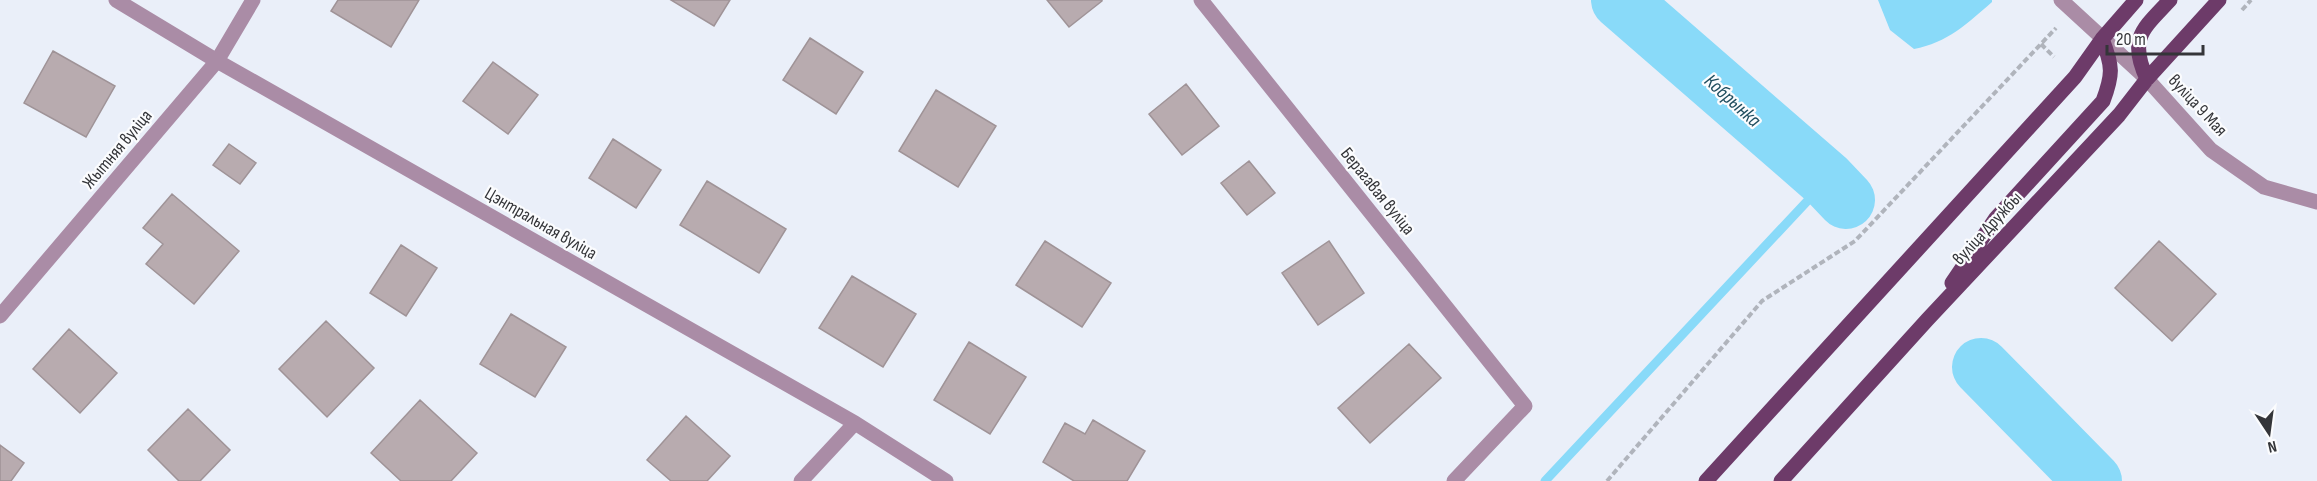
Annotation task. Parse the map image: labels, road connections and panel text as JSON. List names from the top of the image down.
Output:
{
  "streets": {
    "main road": ["вуліца Дружбы"],
    "street": [
      "вуліца 9 Мая",
      "Жытняя вуліца",
      "Берагавая вуліца",
      "Цэнтральная вуліца"
    ]
  },
  "crossings": [
    ["вуліца 9 Мая", "вуліца Дружбы"],
    ["Жытняя вуліца", "Цэнтральная вуліца"]
  ],
  "water": ["Кобрынка"],
  "scale_bar": "20 m",
  "north": "bottom"
}
